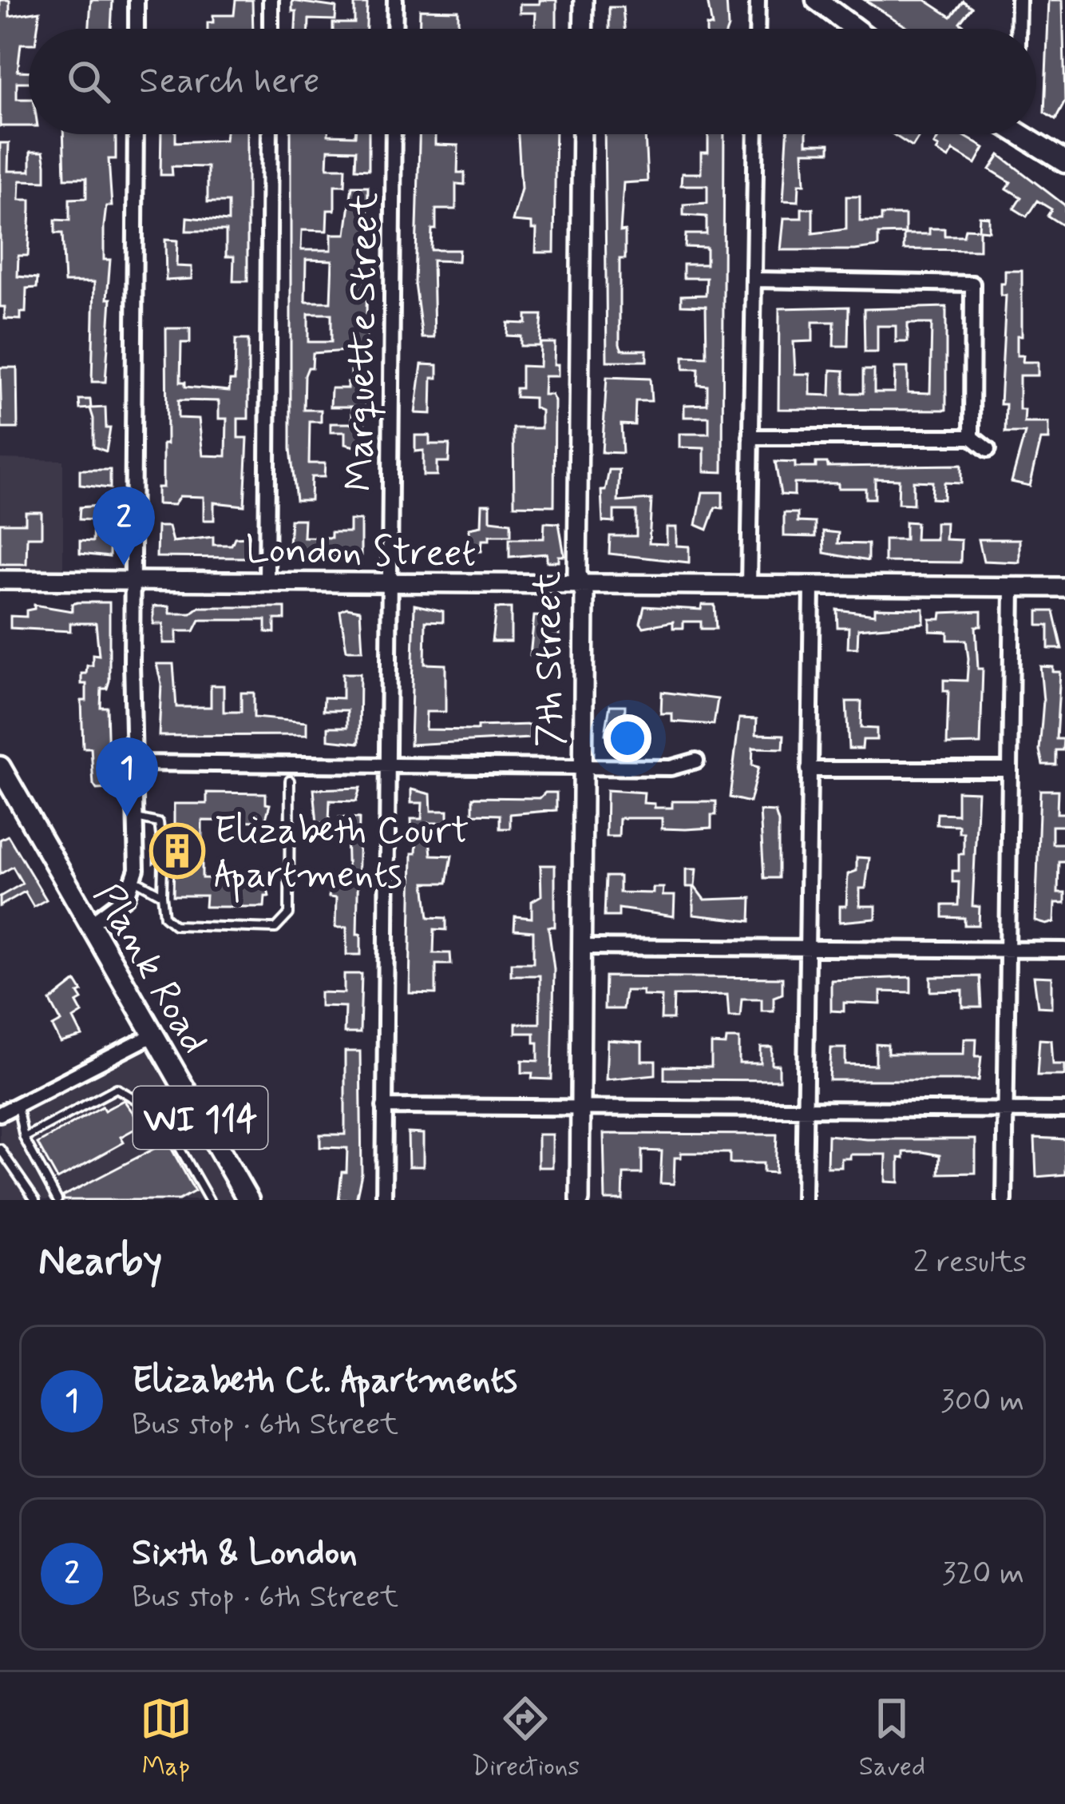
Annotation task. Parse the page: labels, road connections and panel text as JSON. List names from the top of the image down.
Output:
{
  "streets": {
    "main road": ["Plank Road", "WI 114"],
    "street": ["Marquette Street", "London Street", "7th Street"]
  },
  "crossings": [
    ["Marquette Street", "London Street"],
    ["London Street", "7th Street"]
  ],
  "places": {
    "building": ["Elizabeth Court Apartments"]
  },
  "page": {
    "search": "Search here",
    "pins": ["2", "1"],
    "heading": ["Nearby", "2 results"],
    "list": [
      {
        "mark": "1",
        "name": "Elizabeth Ct. Apartments",
        "note": "Bus stop · 6th Street",
        "value": "300 m"
      },
      {
        "mark": "2",
        "name": "Sixth & London",
        "note": "Bus stop · 6th Street",
        "value": "320 m"
      }
    ],
    "nav": ["Map", "Directions", "Saved"]
  }
}
